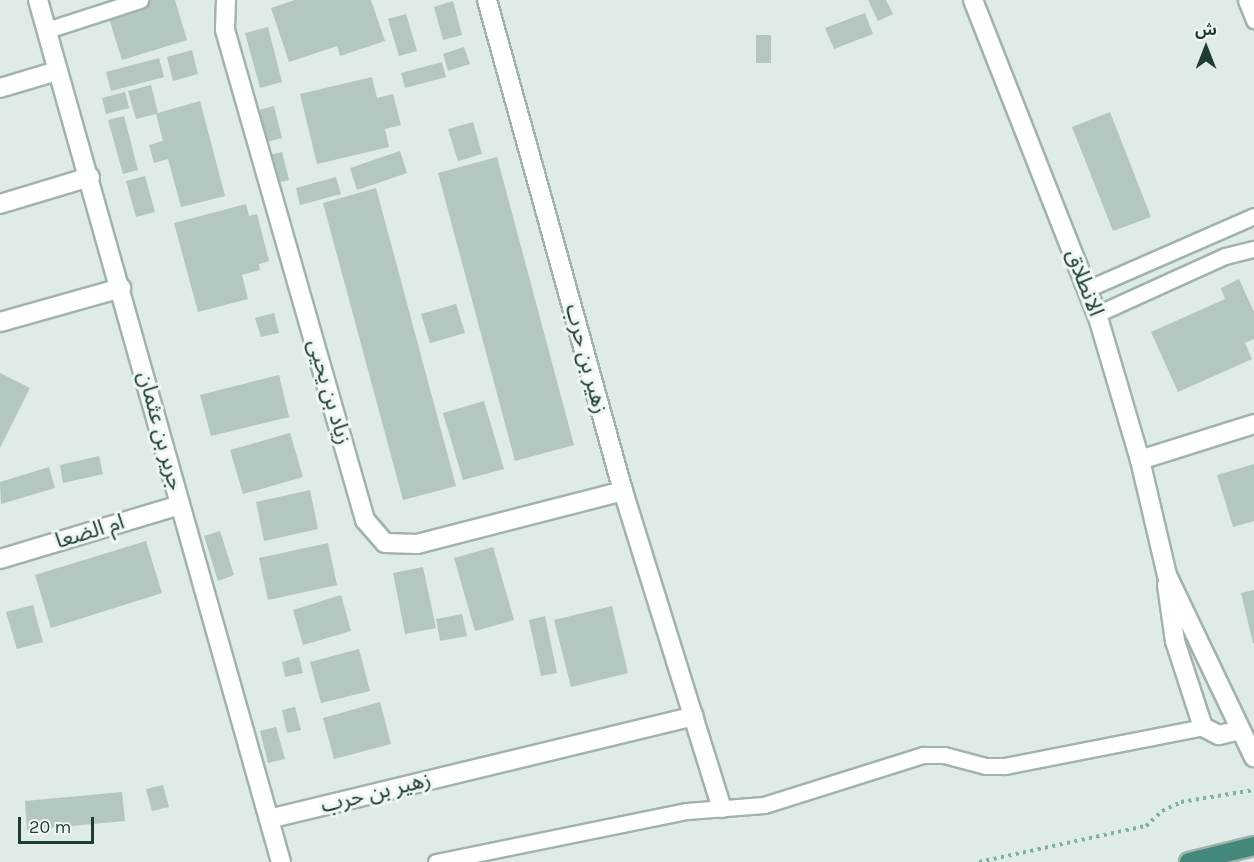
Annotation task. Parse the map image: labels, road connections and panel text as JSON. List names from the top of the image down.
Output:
{
  "streets": {
    "street": [
      "الانطلاق",
      "زهير بن حرب",
      "زياد بن يحيى",
      "جرير بن عثمان",
      "ام الضعا"
    ]
  },
  "crossings": [
    ["زهير بن حرب", "زياد بن يحيى"],
    ["زهير بن حرب", "جرير بن عثمان"],
    ["جرير بن عثمان", "ام الضعا"]
  ],
  "scale_bar": "20 m",
  "north": "top"
}
